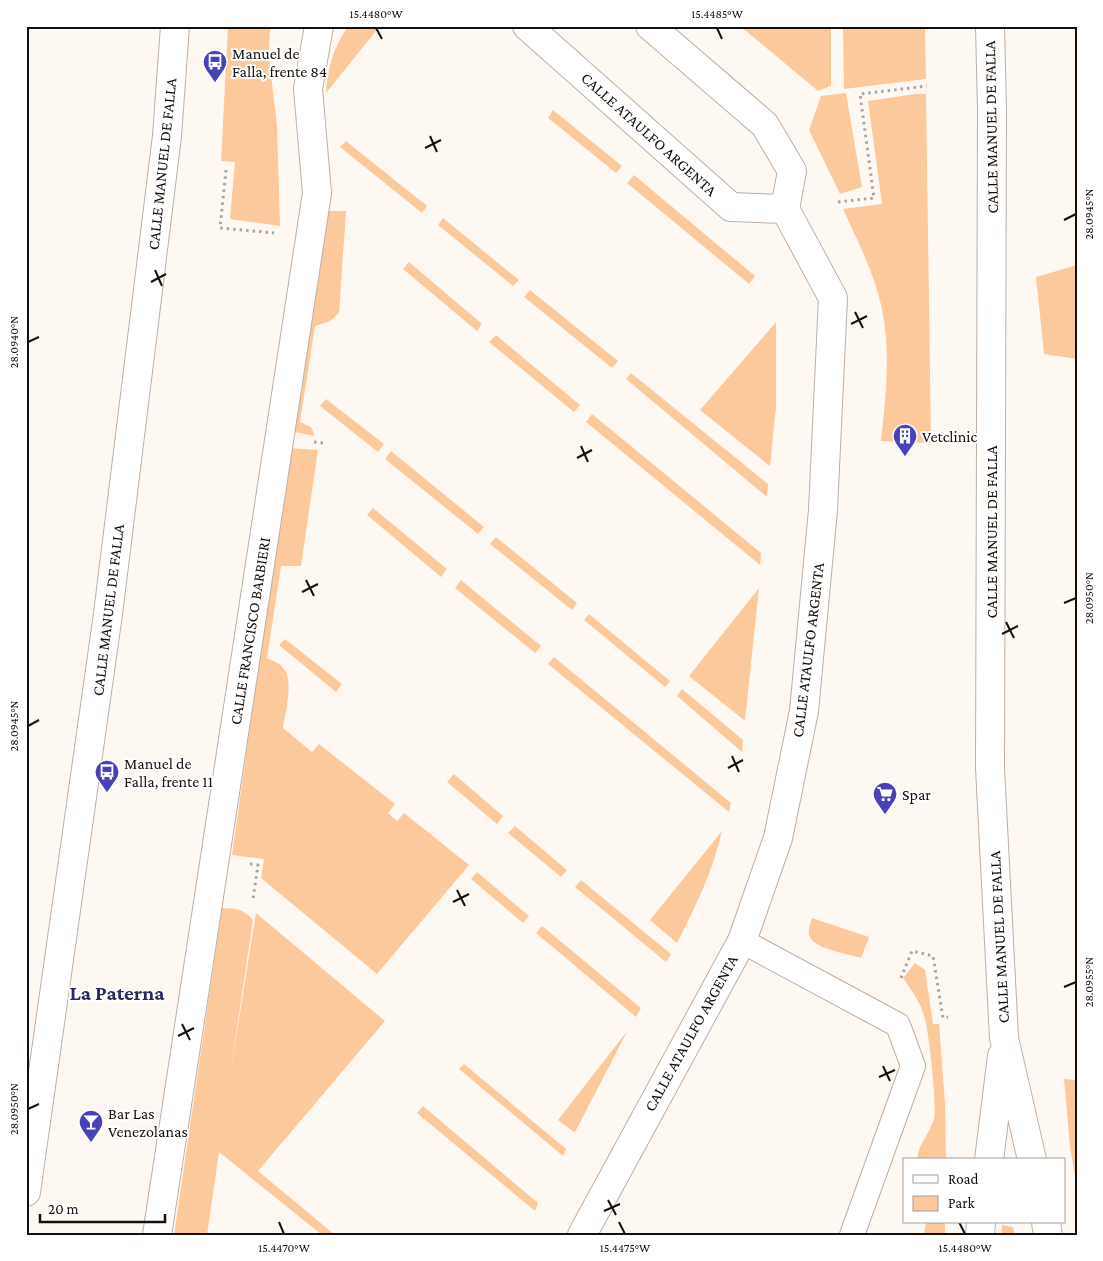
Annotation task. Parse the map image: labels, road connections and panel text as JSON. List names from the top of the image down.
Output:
{
  "streets": {
    "street": ["CALLE MANUEL DE FALLA", "CALLE ATAULFO ARGENTA", "CALLE FRANCISCO BARBIERI"]
  },
  "districts": ["La Paterna"],
  "places": {
    "bus stop": ["Manuel de Falla, frente 84", "Manuel de Falla, frente 11"],
    "building": ["Vetclinic"],
    "supermarket": ["Spar"],
    "bar": ["Bar Las Venezolanas"]
  },
  "legend": ["Road", "Park"],
  "scale_bar": "20 m",
  "coordinates": [
    "15.4480°W",
    "15.4485°W",
    "28.0945°N",
    "28.0940°N",
    "28.0950°N",
    "28.0955°N",
    "15.4470°W",
    "15.4475°W"
  ]
}
